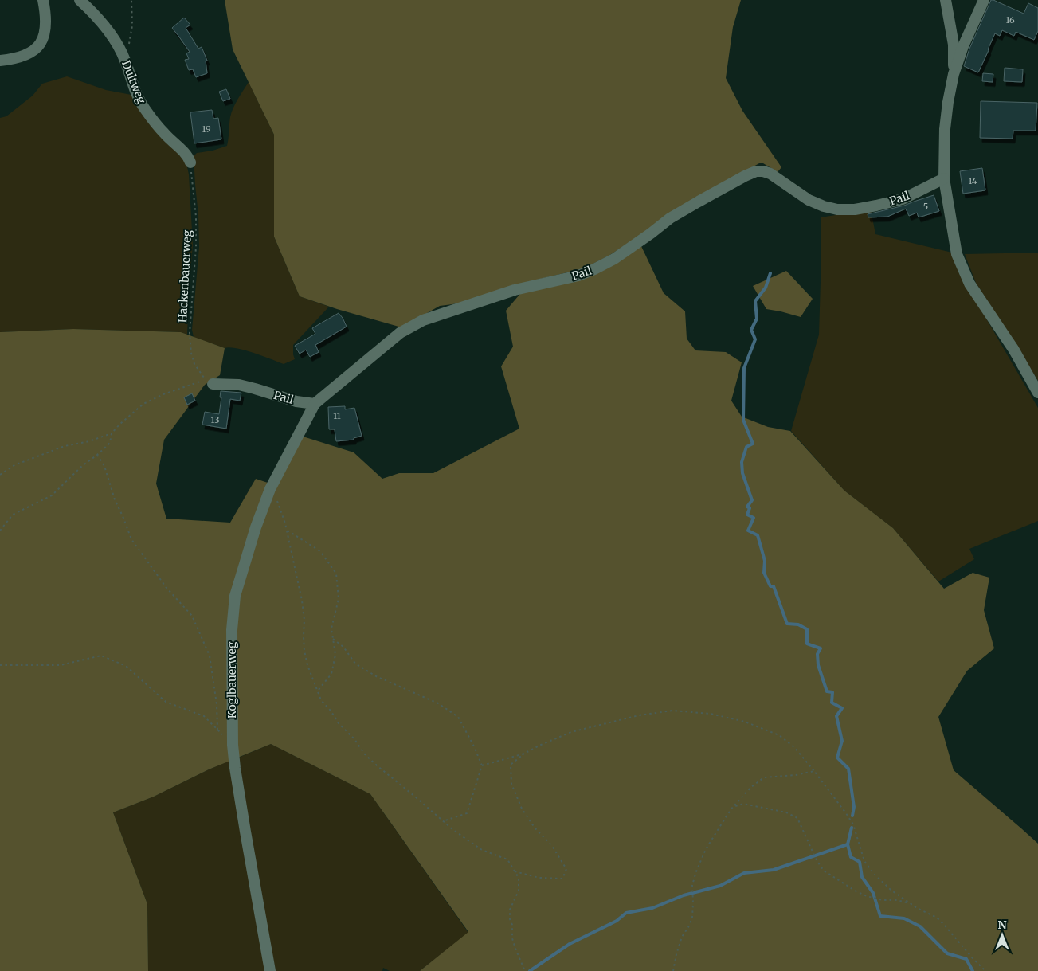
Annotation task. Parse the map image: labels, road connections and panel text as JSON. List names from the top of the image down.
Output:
{
  "streets": {
    "street": ["Dultweg", "Pail", "Koglbauerweg"],
    "path": ["Hackenbauerweg"]
  },
  "crossings": [
    ["Dultweg", "Hackenbauerweg"],
    ["Pail", "Hackenbauerweg"],
    ["Pail", "Koglbauerweg"]
  ],
  "house_numbers": [
    "16",
    "19",
    "14",
    "5",
    "11",
    "13"
  ],
  "north": "top"
}
